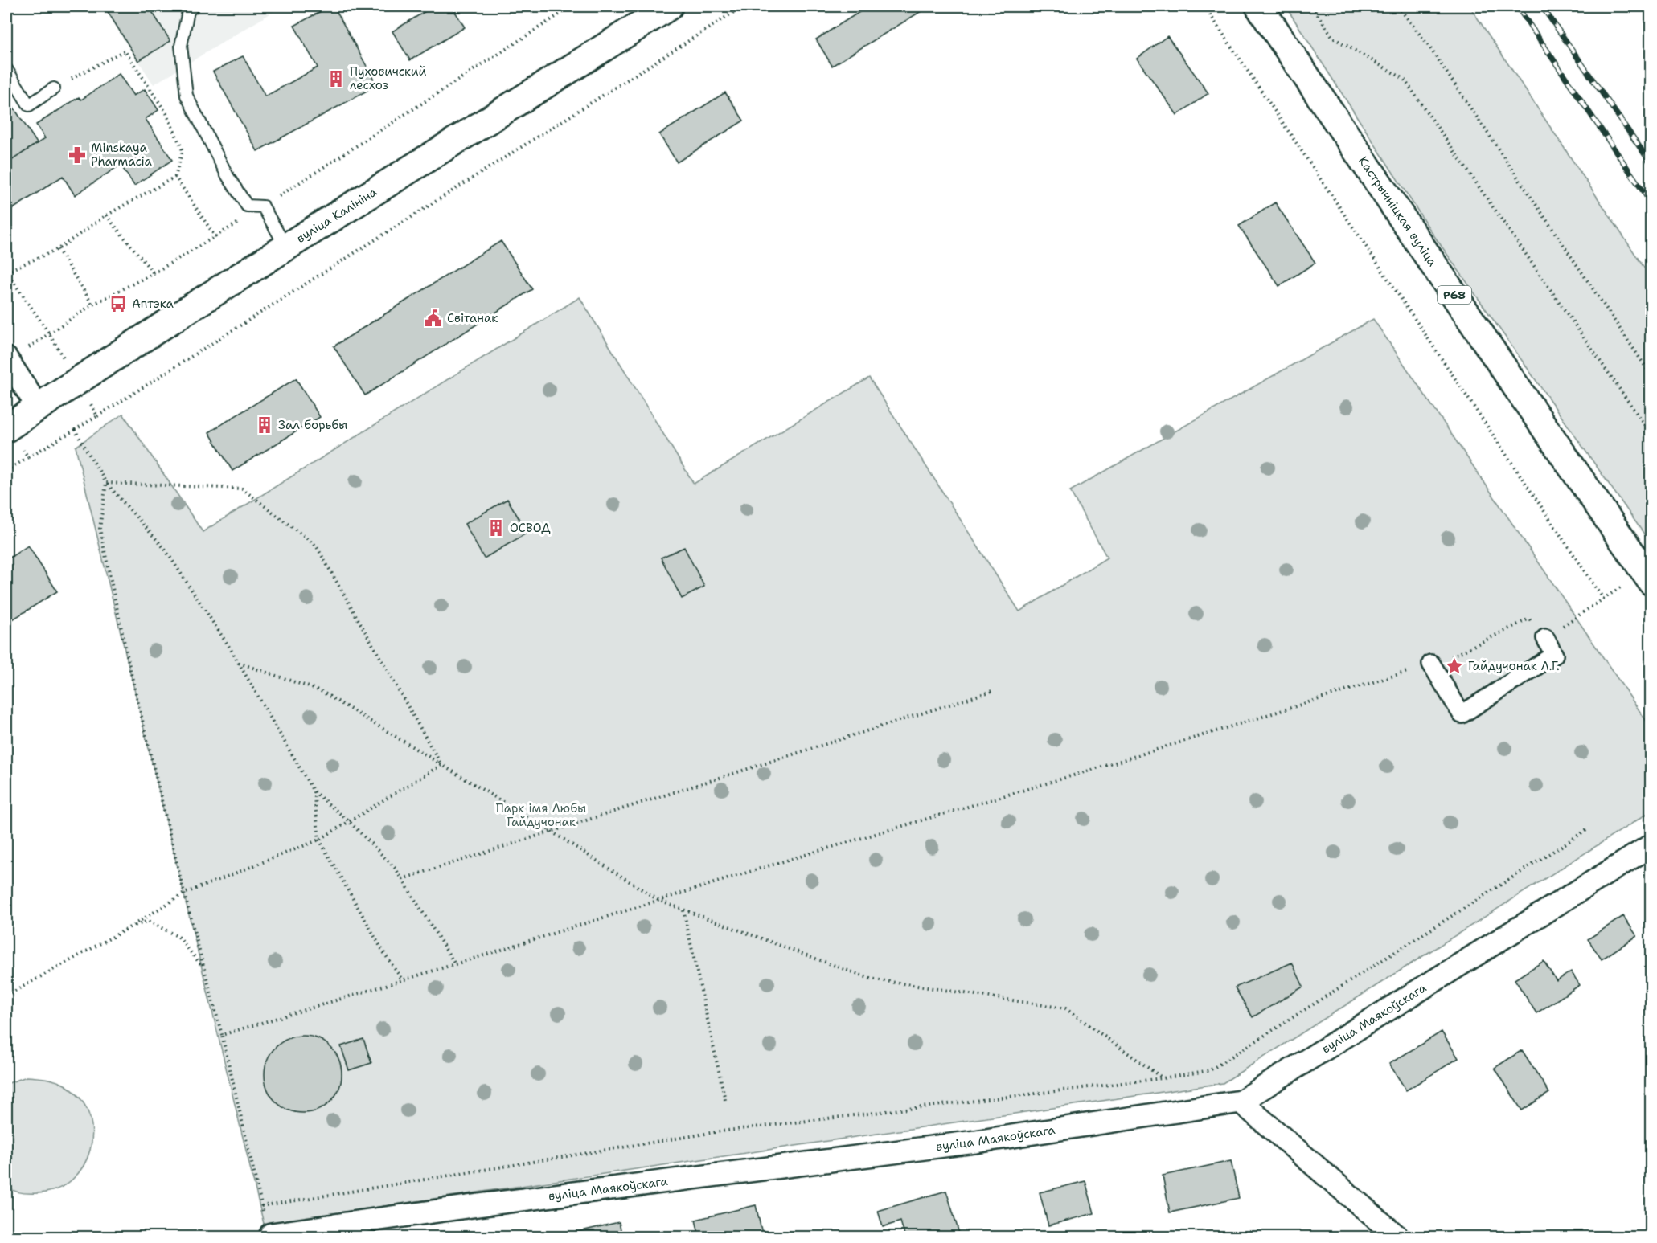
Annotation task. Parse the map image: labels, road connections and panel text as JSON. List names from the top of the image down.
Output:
{
  "streets": {
    "main road": ["Кастрычніцкая вуліца", "вуліца Калініна", "Р68"],
    "street": ["вуліца Маякоўскага"]
  },
  "parks": ["Парк імя Любы Гайдучонак"],
  "places": {
    "building": ["Пуховичский лесхоз", "Зал борьбы", "ОСВОД"],
    "pharmacy": ["Minskaya Pharmacia"],
    "bus stop": ["Аптэка"],
    "public building": ["Світанак"],
    "place": ["Гайдучонак Л.Г."]
  }
}
